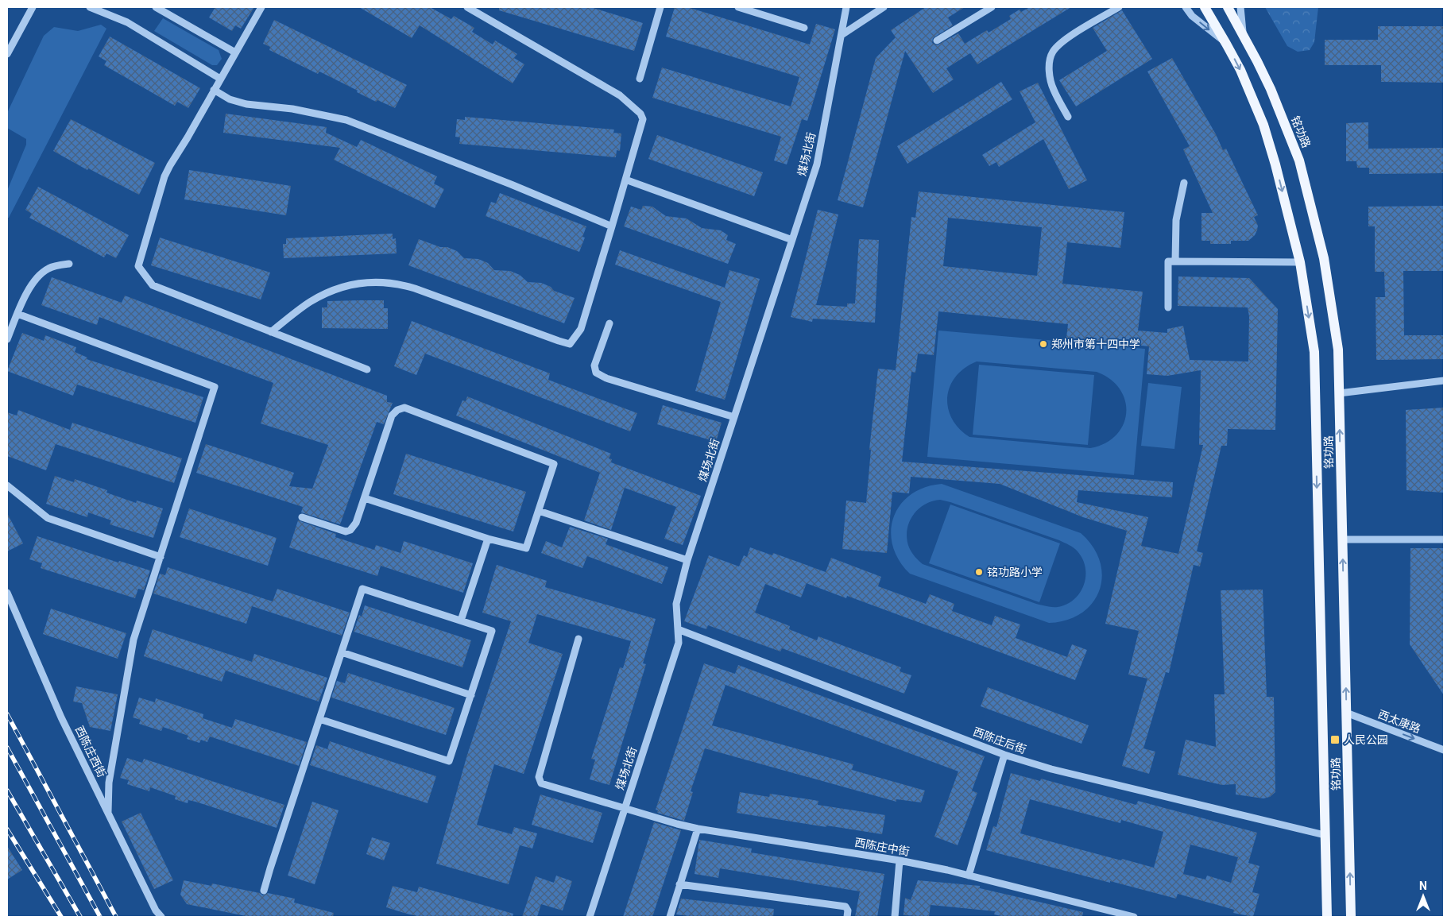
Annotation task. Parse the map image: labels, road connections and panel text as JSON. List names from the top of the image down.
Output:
{
  "streets": {
    "main road": ["铭功路"],
    "street": [
      "煤场北街",
      "西太康路",
      "西陈庄后街",
      "西陈庄西街",
      "西陈庄中街"
    ]
  },
  "crossings": [
    ["铭功路", "西太康路"],
    ["铭功路", "西陈庄后街"],
    ["煤场北街", "西陈庄后街"],
    ["煤场北街", "西陈庄中街"]
  ],
  "one_way": ["西太康路"],
  "places": {
    "other": ["郑州市第十四中学", "铭功路小学"],
    "transit": ["人民公园"]
  },
  "north": "top"
}
